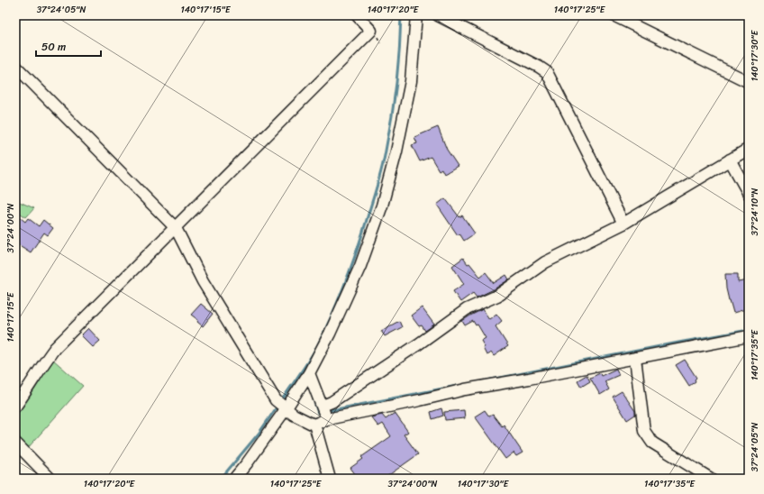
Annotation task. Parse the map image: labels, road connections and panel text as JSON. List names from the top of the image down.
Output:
{
  "scale_bar": "50 m",
  "coordinates": [
    "37°24'05\"N",
    "140°17'15\"E",
    "140°17'20\"E",
    "140°17'25\"E",
    "140°17'30\"E",
    "37°24'10\"N",
    "37°24'00\"N",
    "140°17'35\"E"
  ]
}
